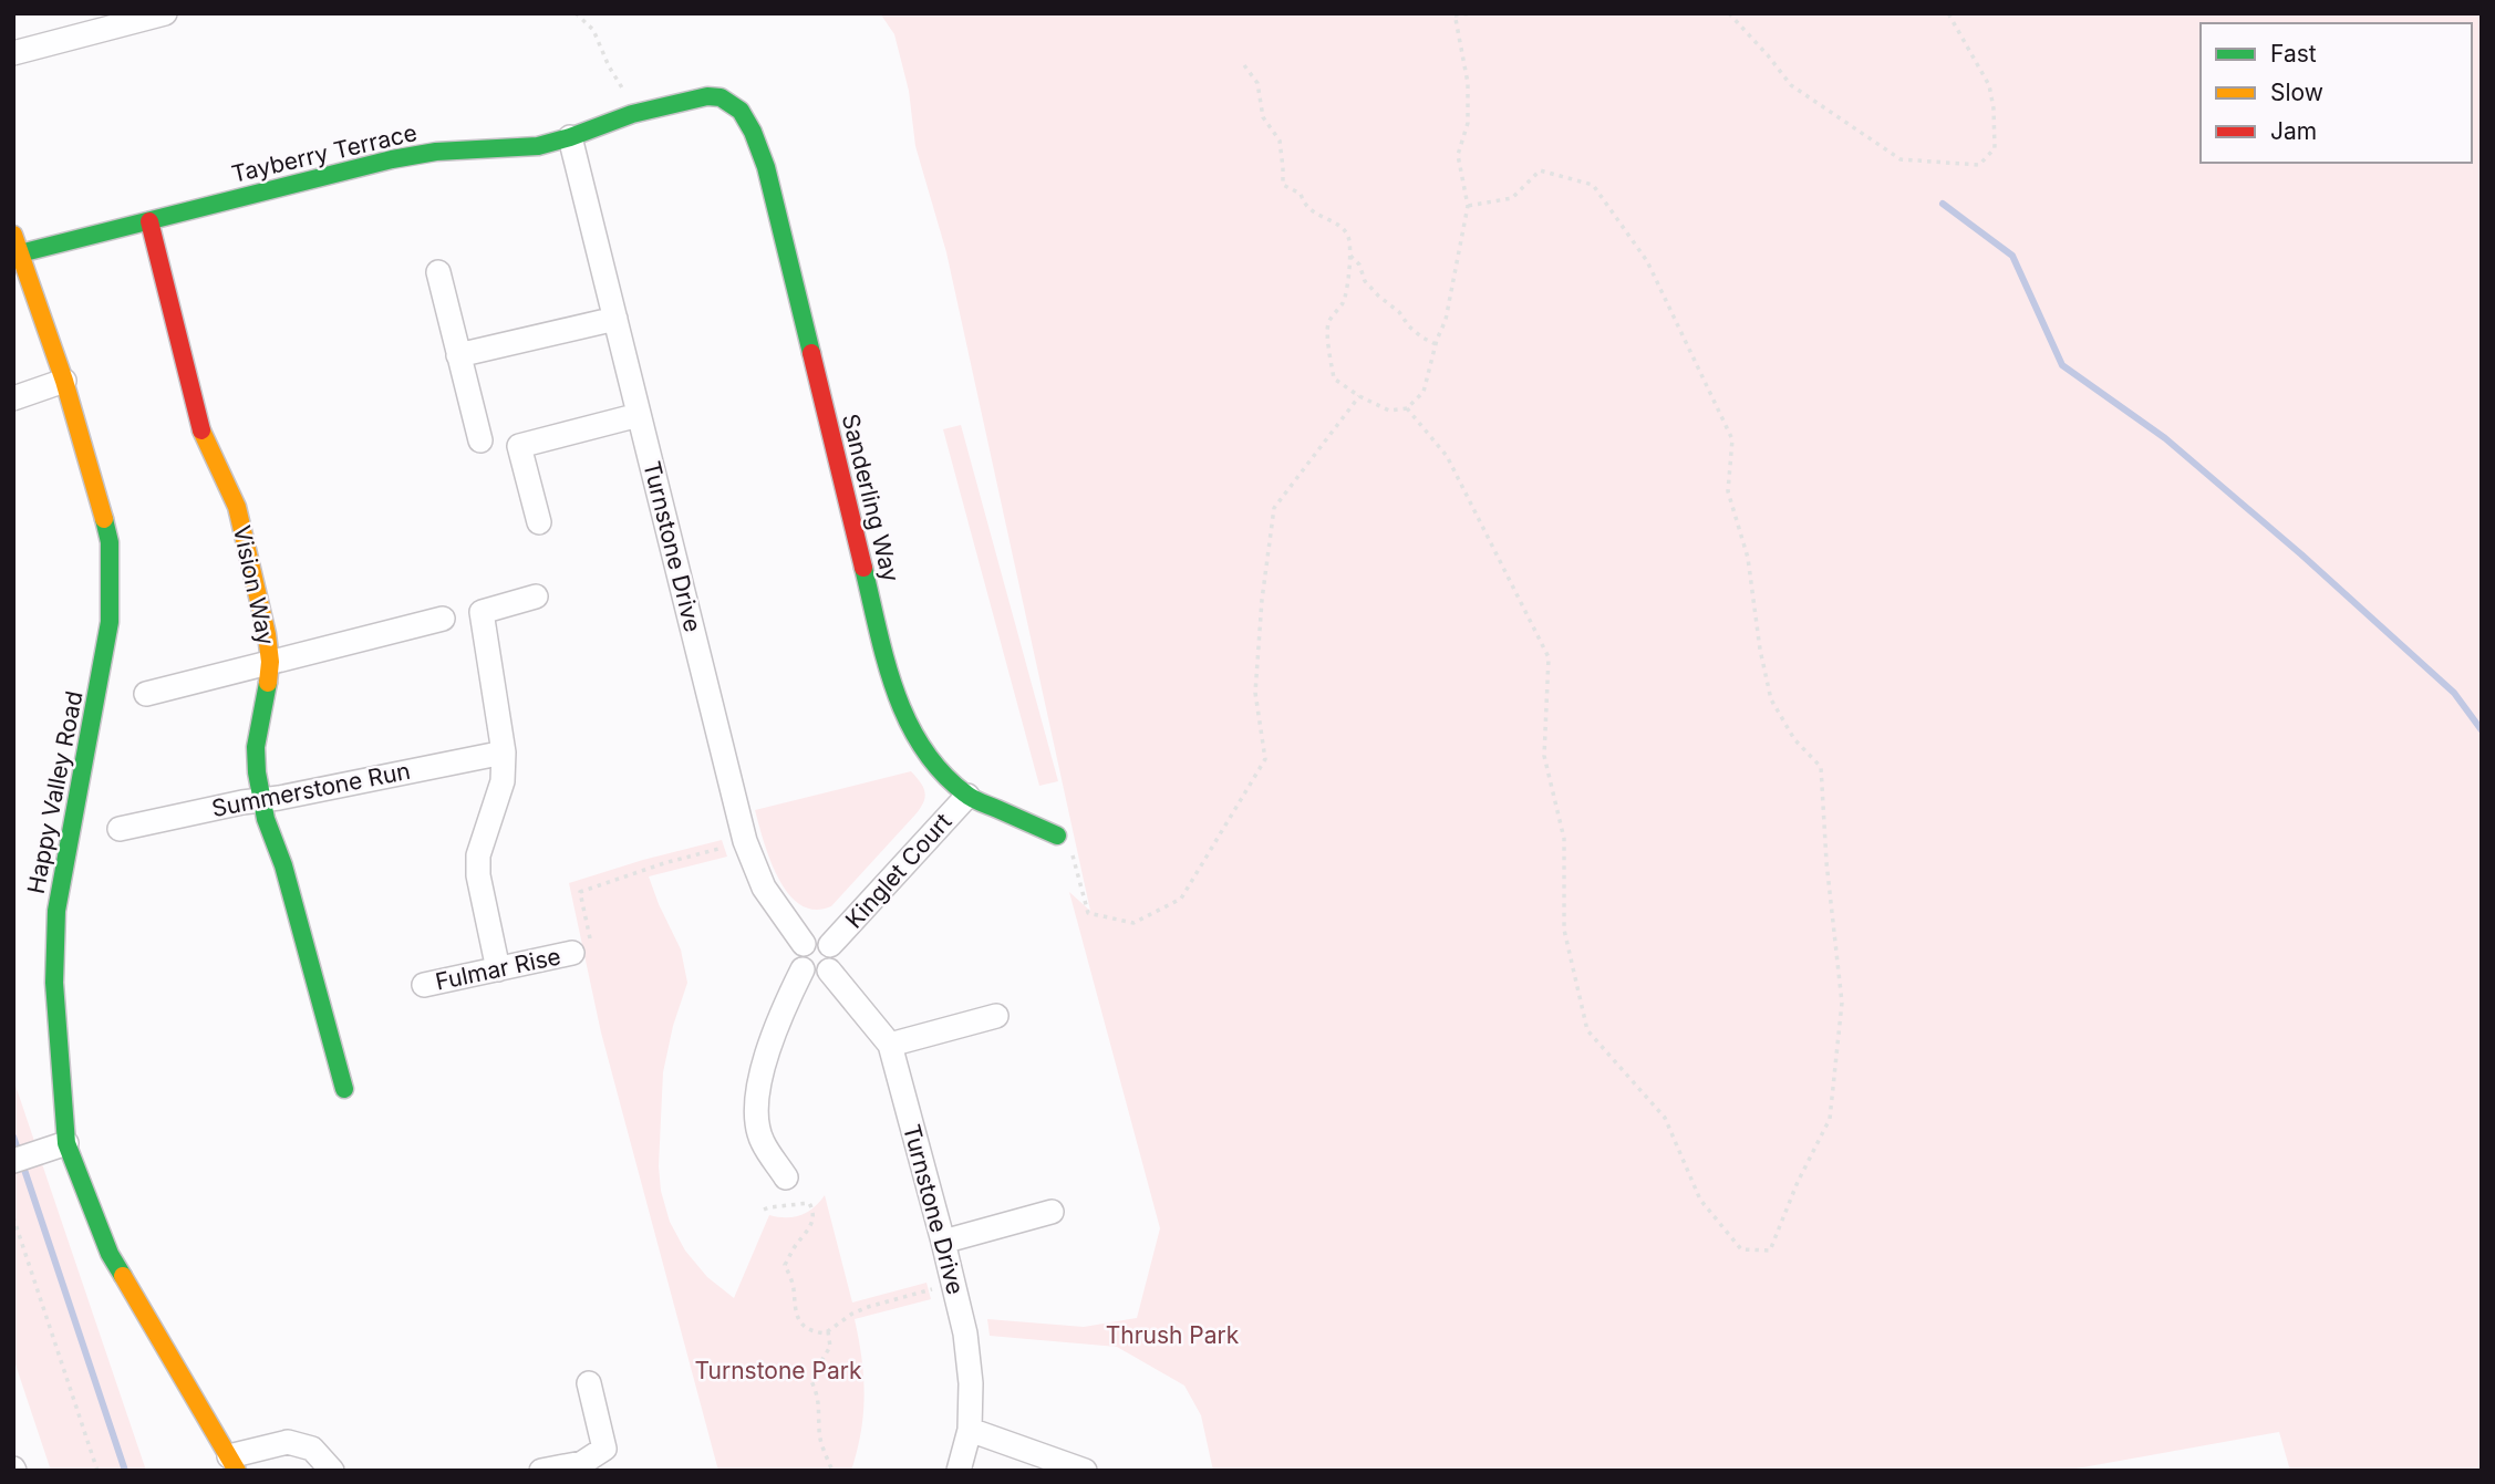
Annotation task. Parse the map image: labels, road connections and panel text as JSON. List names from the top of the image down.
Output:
{
  "streets": {
    "street": [
      "Tayberry Terrace",
      "Sanderling Way",
      "Turnstone Drive",
      "Vision Way",
      "Summerstone Run",
      "Happy Valley Road",
      "Kinglet Court",
      "Fulmar Rise"
    ]
  },
  "crossings": [
    ["Tayberry Terrace", "Sanderling Way"],
    ["Tayberry Terrace", "Turnstone Drive"],
    ["Tayberry Terrace", "Vision Way"],
    ["Tayberry Terrace", "Happy Valley Road"],
    ["Sanderling Way", "Kinglet Court"],
    ["Turnstone Drive", "Kinglet Court"],
    ["Vision Way", "Summerstone Run"]
  ],
  "parks": ["Thrush Park", "Turnstone Park"],
  "legend": ["Fast", "Slow", "Jam"]
}
